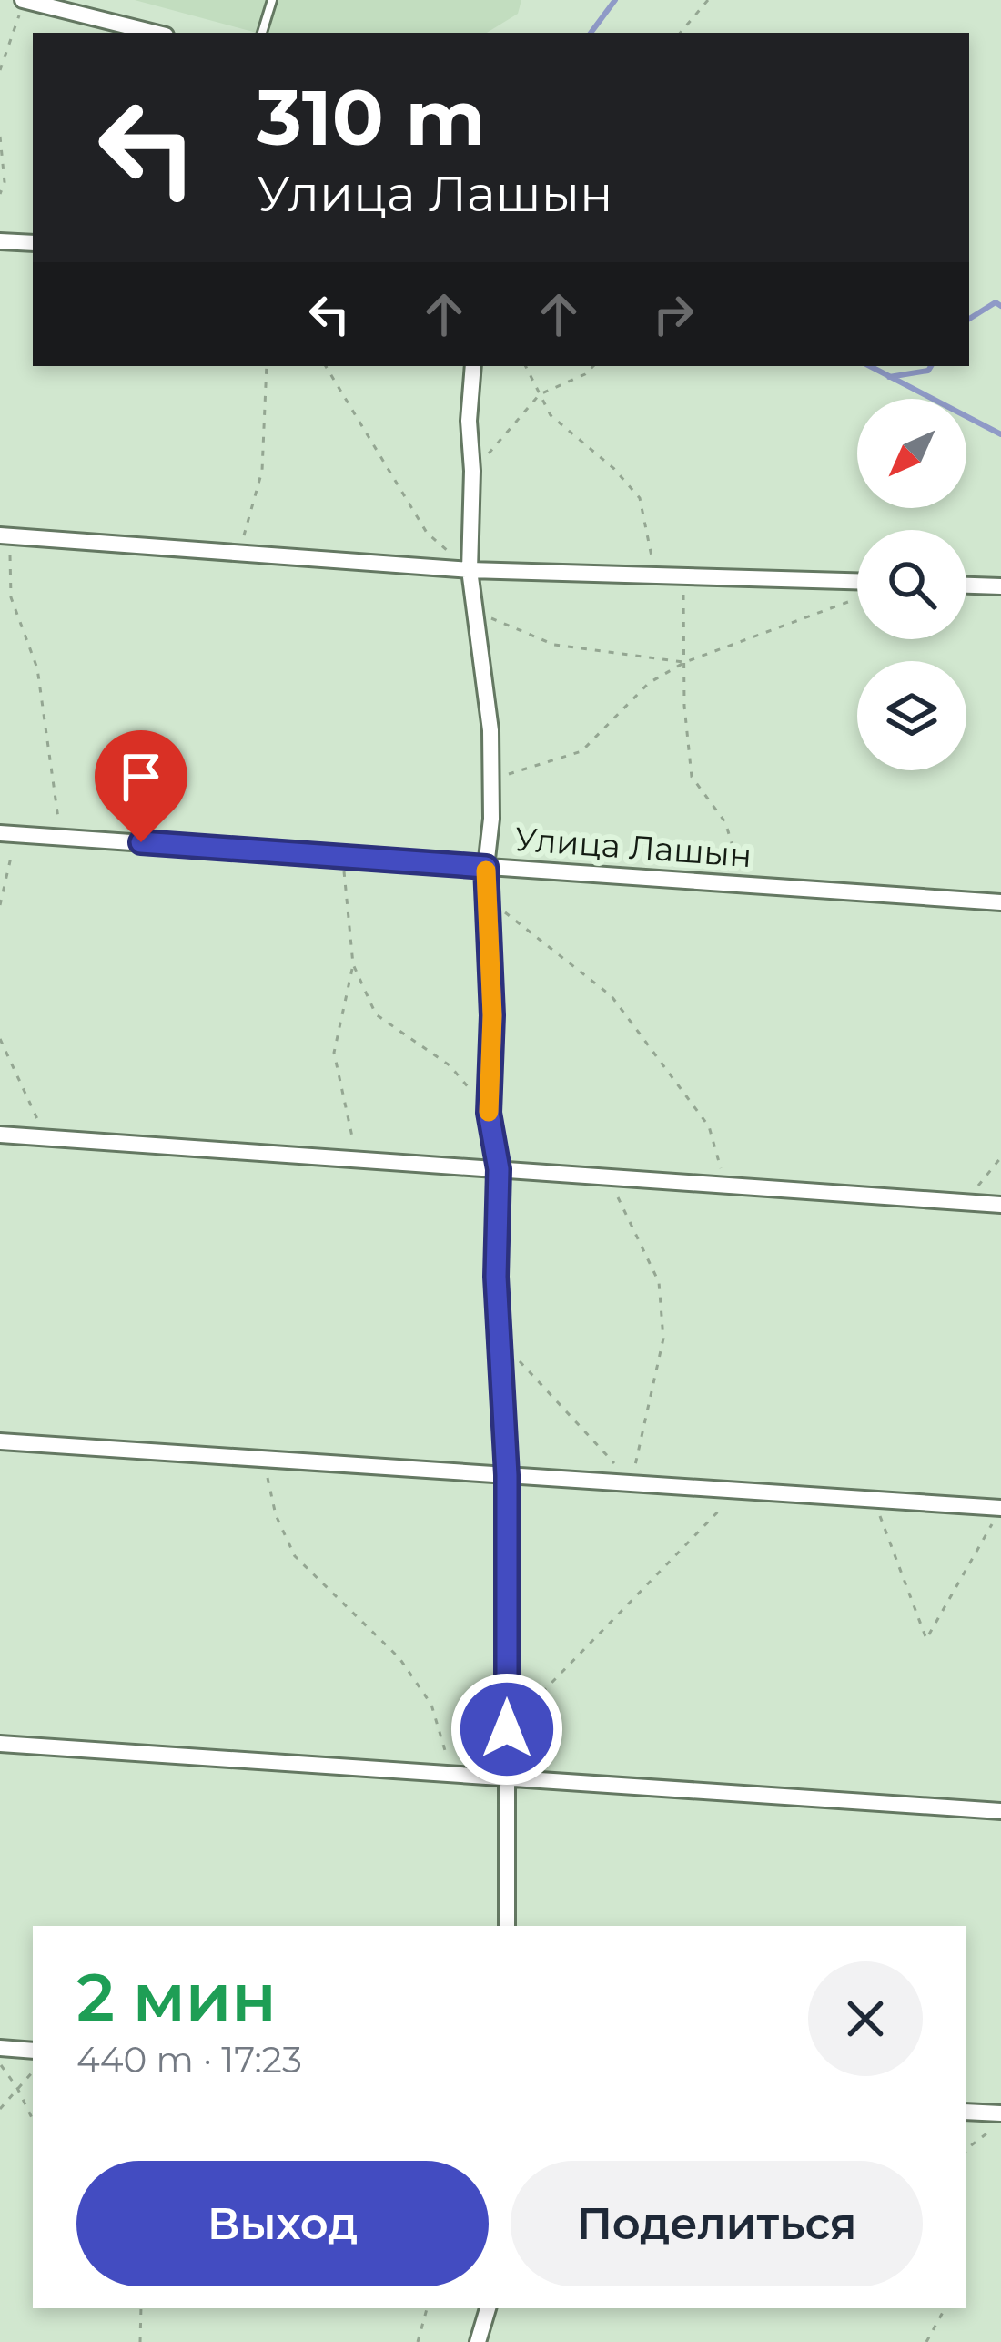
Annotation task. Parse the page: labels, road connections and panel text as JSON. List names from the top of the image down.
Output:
{
  "streets": {
    "street": ["Улица Лашын"]
  },
  "north": "bottom left",
  "page": {
    "turn": ["310 m", "Улица Лашын"],
    "heading": ["2 мин", "440 m · 17:23"],
    "buttons": ["Выход", "Поделиться"]
  }
}
